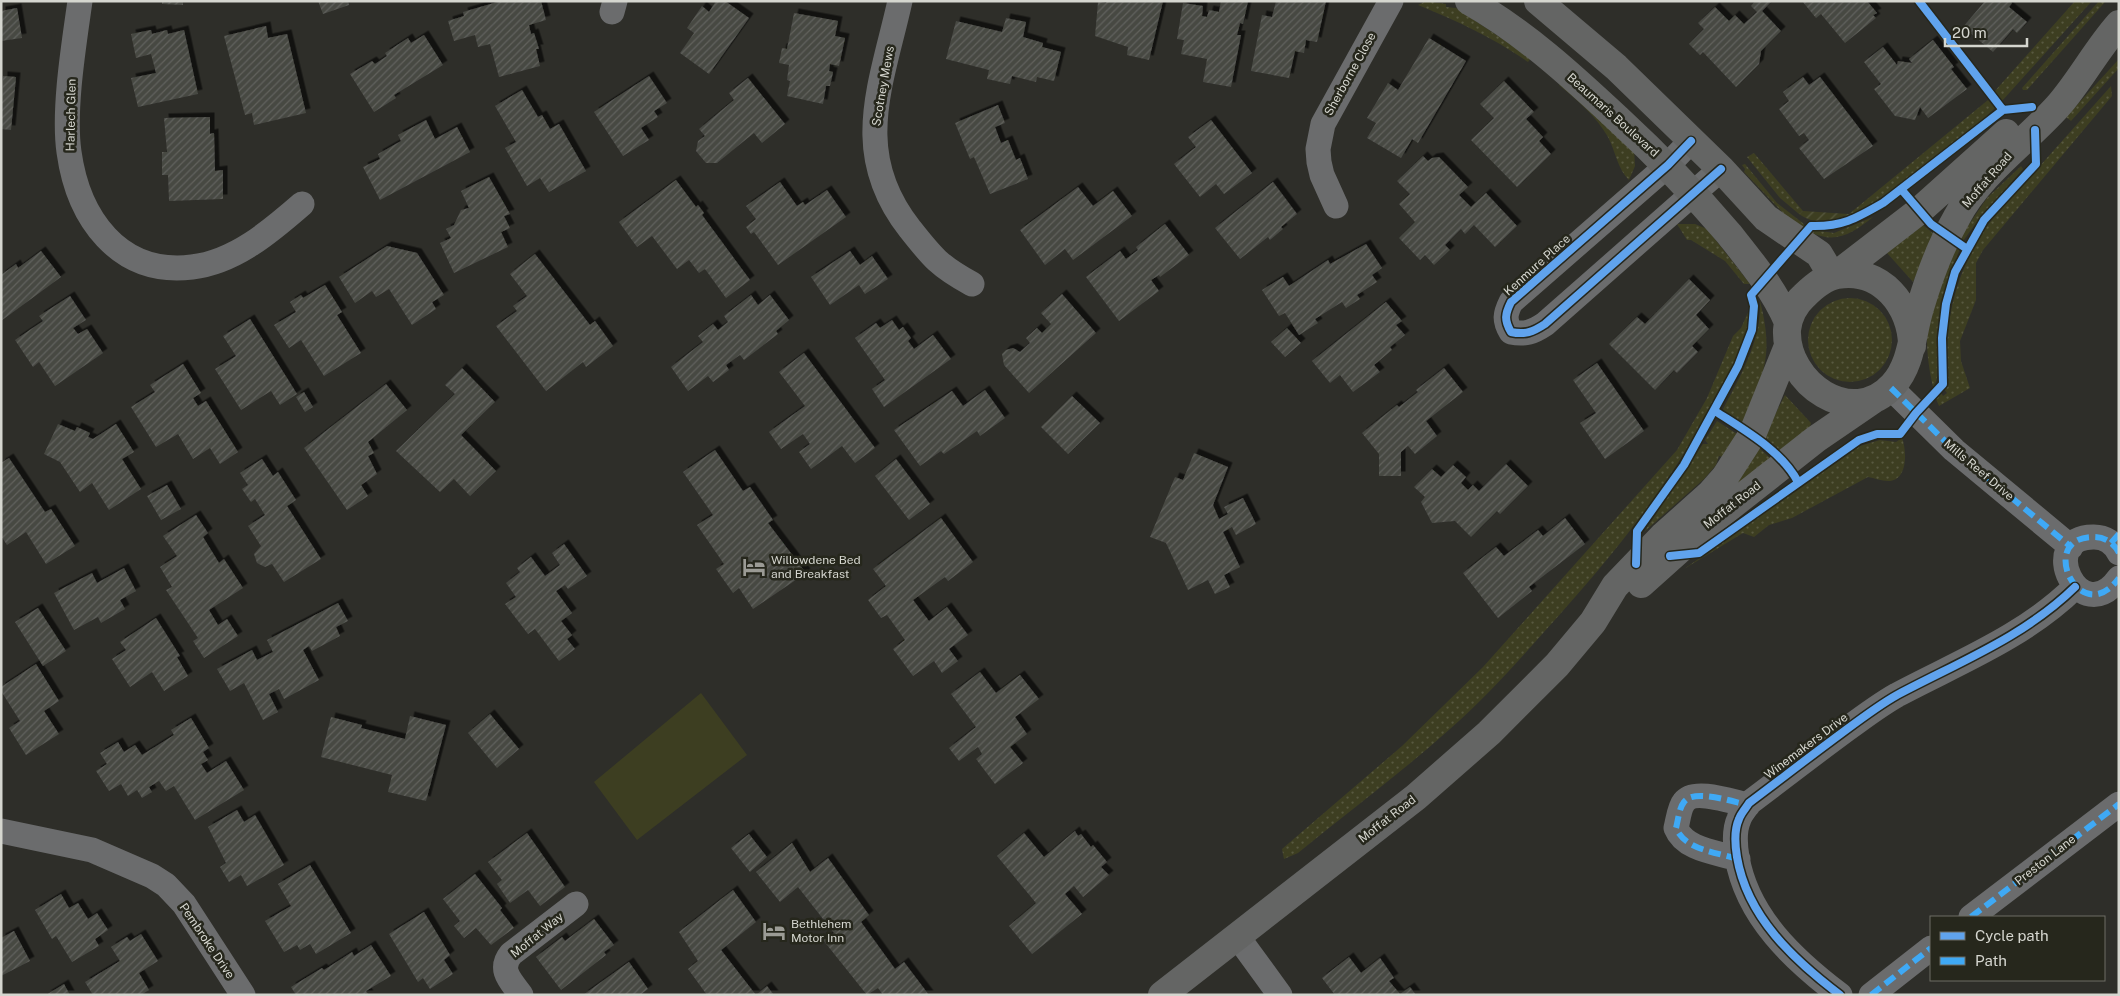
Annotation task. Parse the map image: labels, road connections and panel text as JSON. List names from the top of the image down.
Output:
{
  "streets": {
    "main road": ["Beaumaris Boulevard", "Moffat Road"],
    "street": [
      "Sherborne Close",
      "Scotney Mews",
      "Harlech Glen",
      "Kenmure Place",
      "Mills Reef Drive",
      "Winemakers Drive",
      "Preston Lane",
      "Moffat Way",
      "Pembroke Drive"
    ]
  },
  "crossings": [
    ["Beaumaris Boulevard", "Moffat Road"],
    ["Beaumaris Boulevard", "Kenmure Place"],
    ["Beaumaris Boulevard", "Mills Reef Drive"],
    ["Moffat Road", "Mills Reef Drive"]
  ],
  "places": {
    "hotel": ["Willowdene Bed and Breakfast", "Bethlehem Motor Inn"]
  },
  "legend": ["Cycle path", "Path"],
  "scale_bar": "20 m"
}
